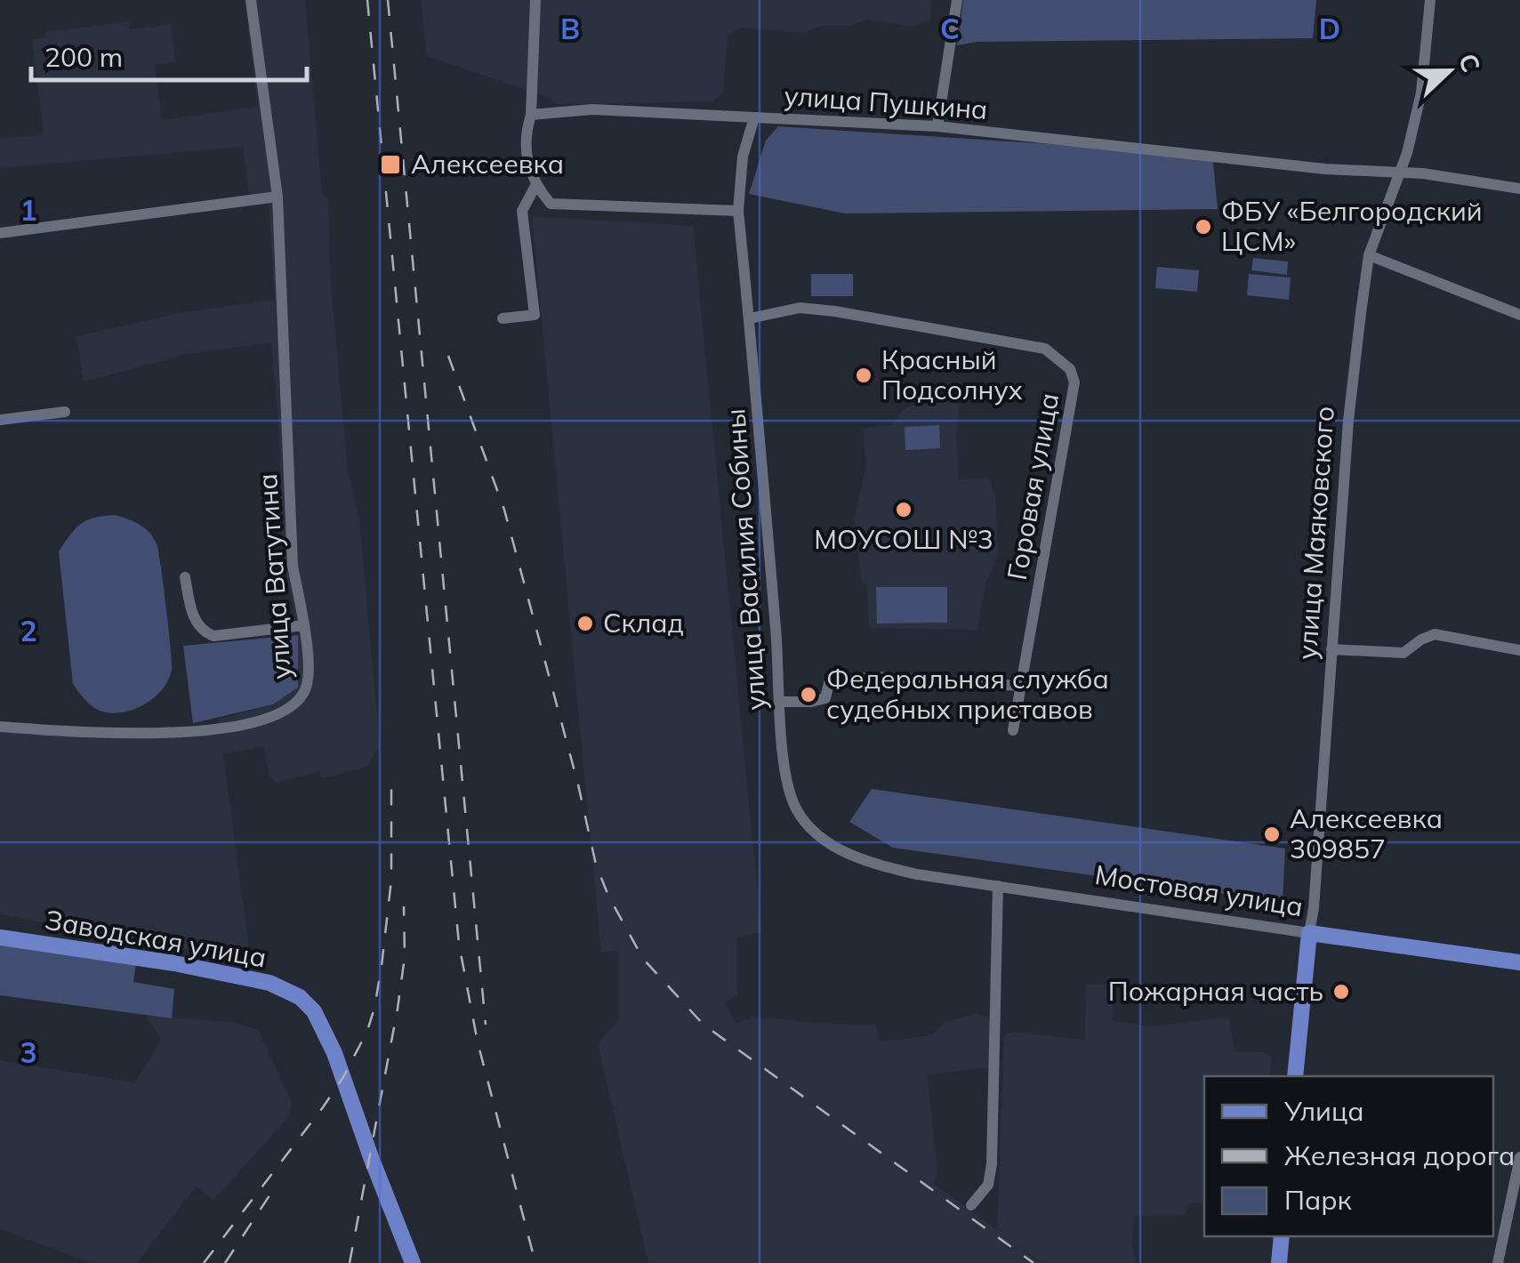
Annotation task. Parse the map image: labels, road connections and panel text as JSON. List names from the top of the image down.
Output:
{
  "streets": {
    "main road": ["улица Маяковского", "Мостовая улица", "Заводская улица"],
    "street": [
      "улица Пушкина",
      "Горовая улица",
      "улица Василия Собины",
      "улица Ватутина"
    ]
  },
  "crossings": [
    ["улица Пушкина", "улица Маяковского"],
    ["улица Пушкина", "улица Василия Собины"],
    ["Горовая улица", "улица Василия Собины"],
    ["улица Маяковского", "Мостовая улица"],
    ["улица Василия Собины", "Мостовая улица"]
  ],
  "places": {
    "transit": ["Алексеевка"],
    "other": [
      "ФБУ «Белгородский ЦСМ»",
      "Красный Подсолнух",
      "МОУСОШ №3",
      "Склад",
      "Федеральная служба судебных приставов",
      "Алексеевка 309857",
      "Пожарная часть"
    ]
  },
  "legend": ["Улица", "Железная дорога", "Парк"],
  "scale_bar": "200 m",
  "north": "right",
  "grid": {
    "columns": ["B", "C", "D"],
    "rows": ["1", "2", "3"]
  }
}
